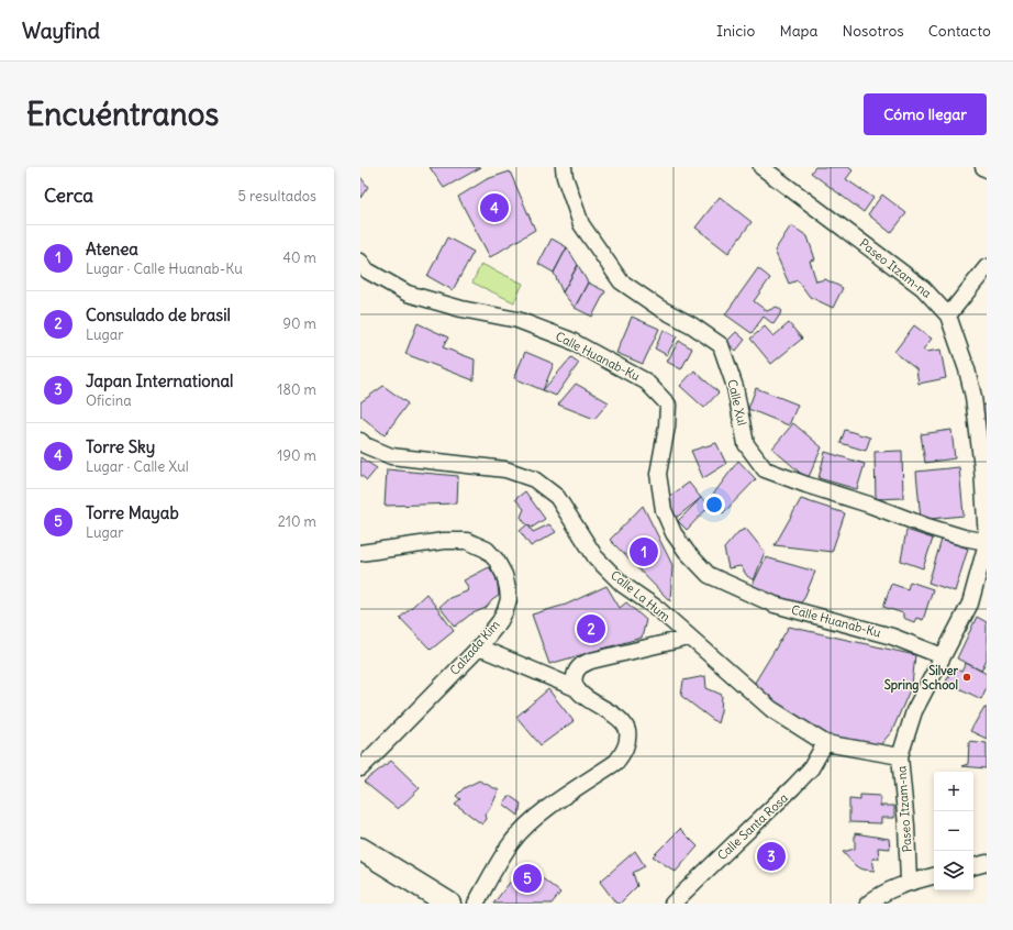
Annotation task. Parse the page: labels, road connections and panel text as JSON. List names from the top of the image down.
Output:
{
  "streets": {
    "street": [
      "Paseo Itzam-na",
      "Calle Huanab-Ku",
      "Calle Xul",
      "Calle La Hum",
      "Calzada Kim",
      "Calle Santa Rosa"
    ]
  },
  "crossings": [
    ["Paseo Itzam-na", "Calle Huanab-Ku"],
    ["Paseo Itzam-na", "Calle Xul"],
    ["Paseo Itzam-na", "Calle La Hum"],
    ["Calle La Hum", "Calle Santa Rosa"]
  ],
  "places": ["Silver Spring School"],
  "page": {
    "header": "Wayfind",
    "nav": [
      "Inicio",
      "Mapa",
      "Nosotros",
      "Contacto"
    ],
    "buttons": "Cómo llegar",
    "title": "Encuéntranos",
    "heading": ["Cerca", "5 resultados"],
    "pins": [
      "4",
      "1",
      "2",
      "3",
      "5"
    ],
    "list": [
      {
        "mark": "1",
        "name": "Atenea",
        "note": "Lugar · Calle Huanab-Ku",
        "value": "40 m"
      },
      {
        "mark": "2",
        "name": "Consulado de brasil",
        "note": "Lugar",
        "value": "90 m"
      },
      {
        "mark": "3",
        "name": "Japan International",
        "note": "Oficina",
        "value": "180 m"
      },
      {
        "mark": "4",
        "name": "Torre Sky",
        "note": "Lugar · Calle Xul",
        "value": "190 m"
      },
      {
        "mark": "5",
        "name": "Torre Mayab",
        "note": "Lugar",
        "value": "210 m"
      }
    ],
    "map_buttons": ["+", "−"]
  }
}
